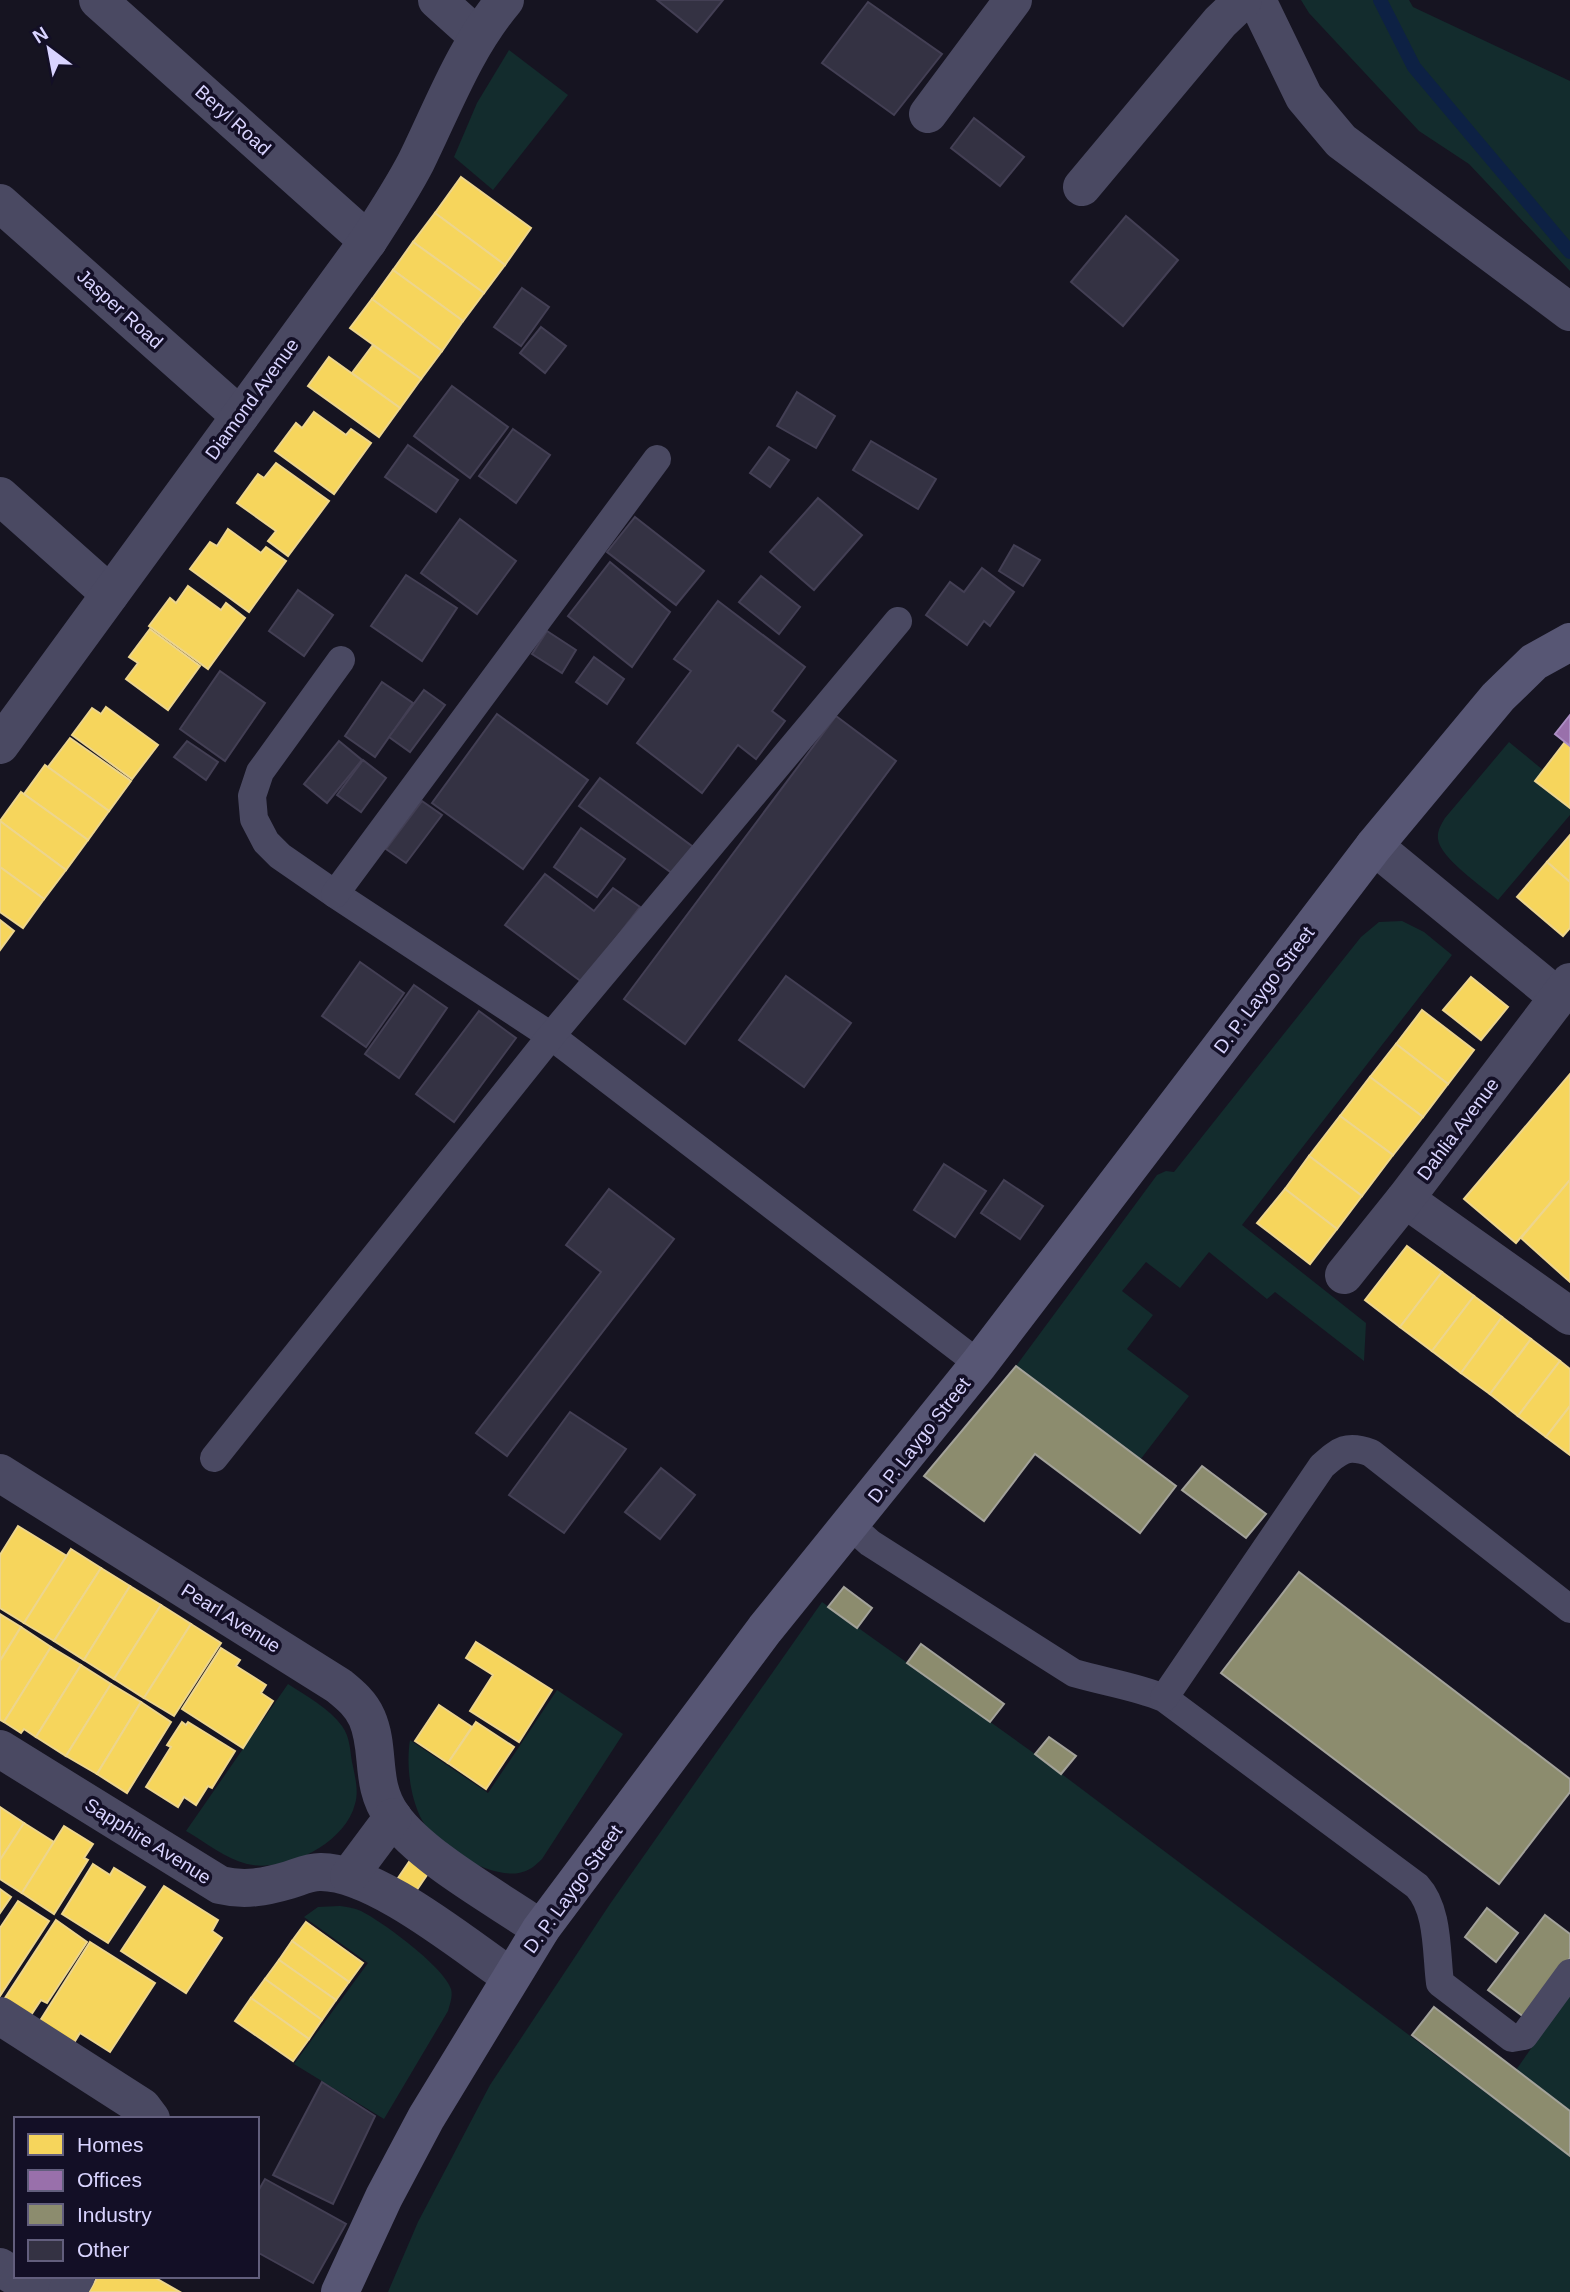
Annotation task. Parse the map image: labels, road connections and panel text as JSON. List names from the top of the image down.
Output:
{
  "streets": {
    "main road": ["D. P. Laygo Street"],
    "street": [
      "Beryl Road",
      "Jasper Road",
      "Diamond Avenue",
      "Dahlia Avenue",
      "Pearl Avenue",
      "Sapphire Avenue"
    ]
  },
  "crossings": [
    ["Beryl Road", "Diamond Avenue"],
    ["Jasper Road", "Diamond Avenue"],
    ["D. P. Laygo Street", "Pearl Avenue"]
  ],
  "legend": [
    "Homes",
    "Offices",
    "Industry",
    "Other"
  ],
  "north": "top left"
}
